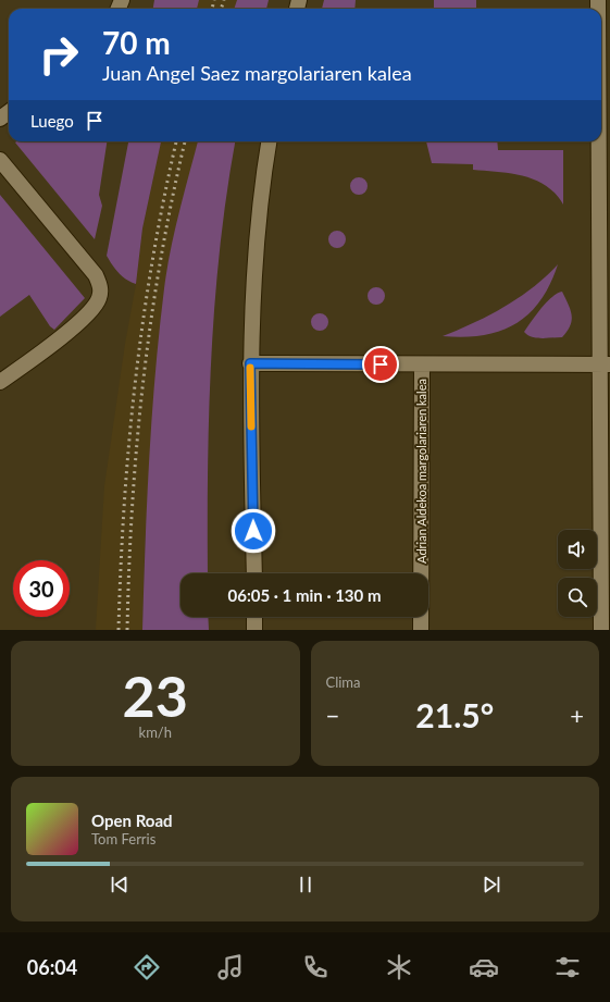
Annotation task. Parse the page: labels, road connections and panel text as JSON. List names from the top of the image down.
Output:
{
  "streets": {
    "street": ["Adrian Aldekoa margolariaren kalea"]
  },
  "page": {
    "turn": ["70 m", "Juan Angel Saez margolariaren kalea"],
    "then": "Luego",
    "limit": "30",
    "trip": "06:05 · 1 min · 130 m",
    "tile": [
      ["23", "km/h"],
      "Clima"
    ],
    "heat": ["−", "21.5°", "+"],
    "song": ["Open Road", "Tom Ferris"],
    "tabs": "06:04"
  }
}
